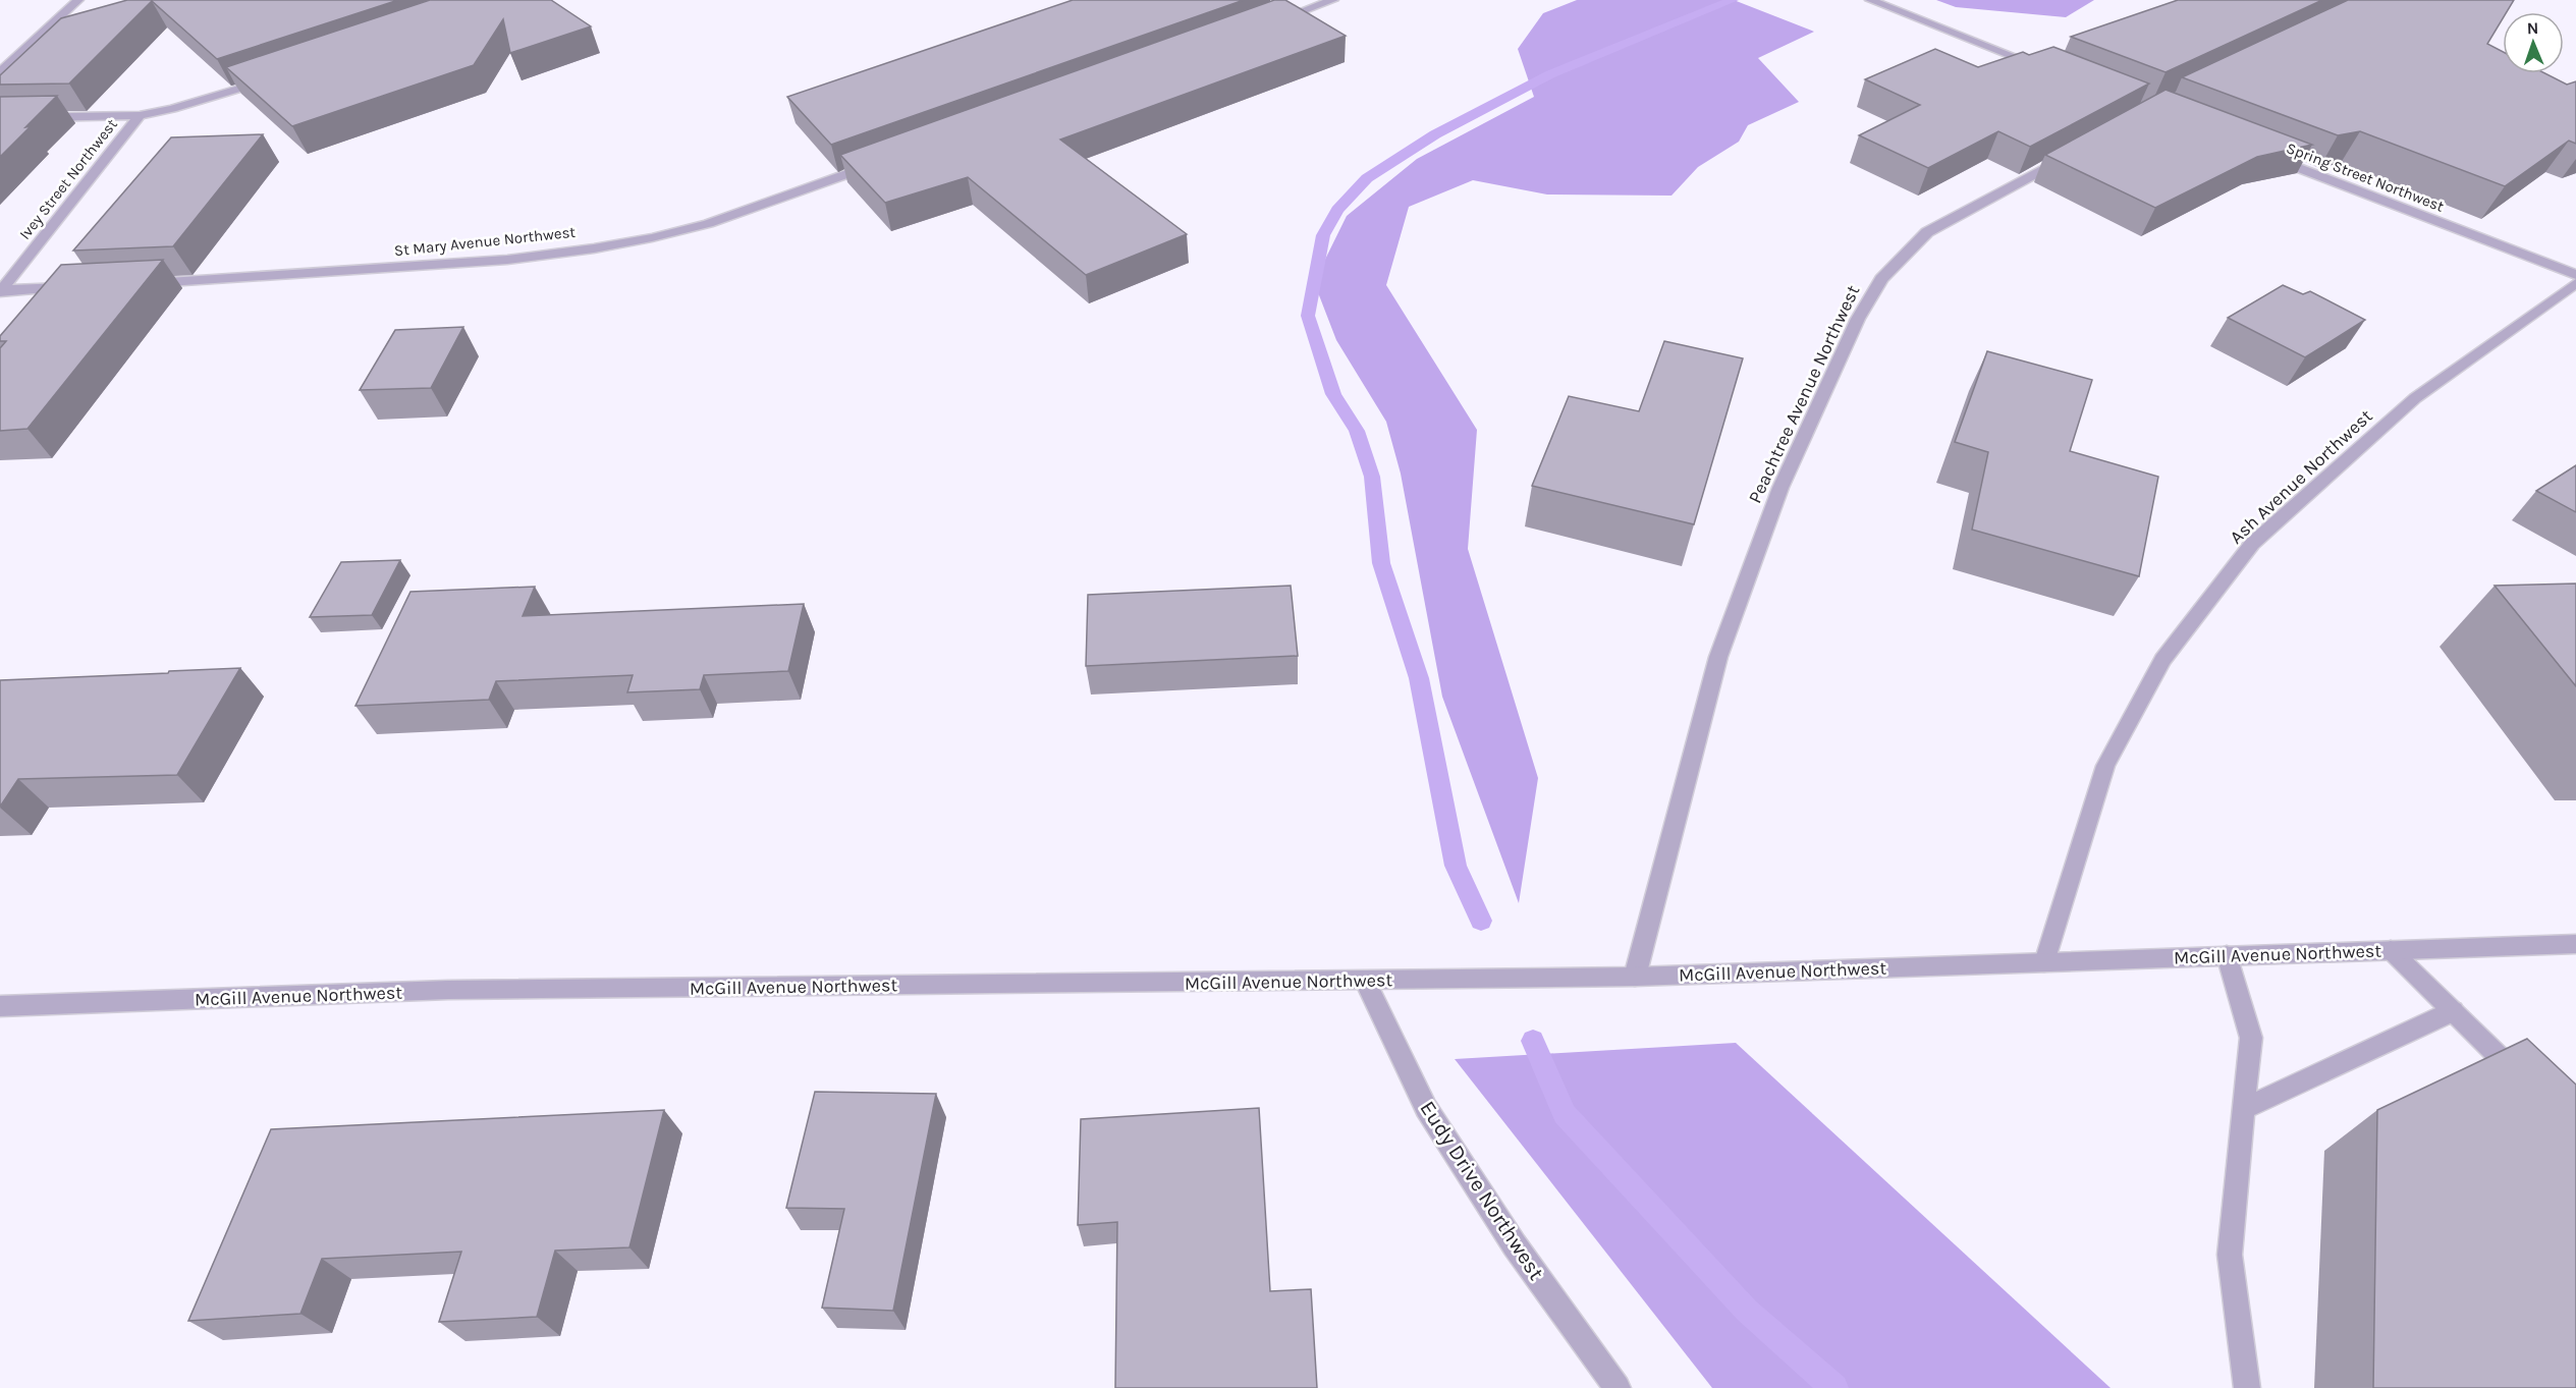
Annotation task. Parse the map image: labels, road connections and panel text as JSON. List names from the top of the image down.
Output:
{
  "streets": {
    "street": [
      "Spring Street Northwest",
      "Ivey Street Northwest",
      "St Mary Avenue Northwest",
      "Peachtree Avenue Northwest",
      "Ash Avenue Northwest",
      "McGill Avenue Northwest",
      "Eudy Drive Northwest"
    ]
  },
  "crossings": [
    ["Peachtree Avenue Northwest", "McGill Avenue Northwest"],
    ["Ash Avenue Northwest", "McGill Avenue Northwest"],
    ["McGill Avenue Northwest", "Eudy Drive Northwest"]
  ],
  "north": "top"
}
